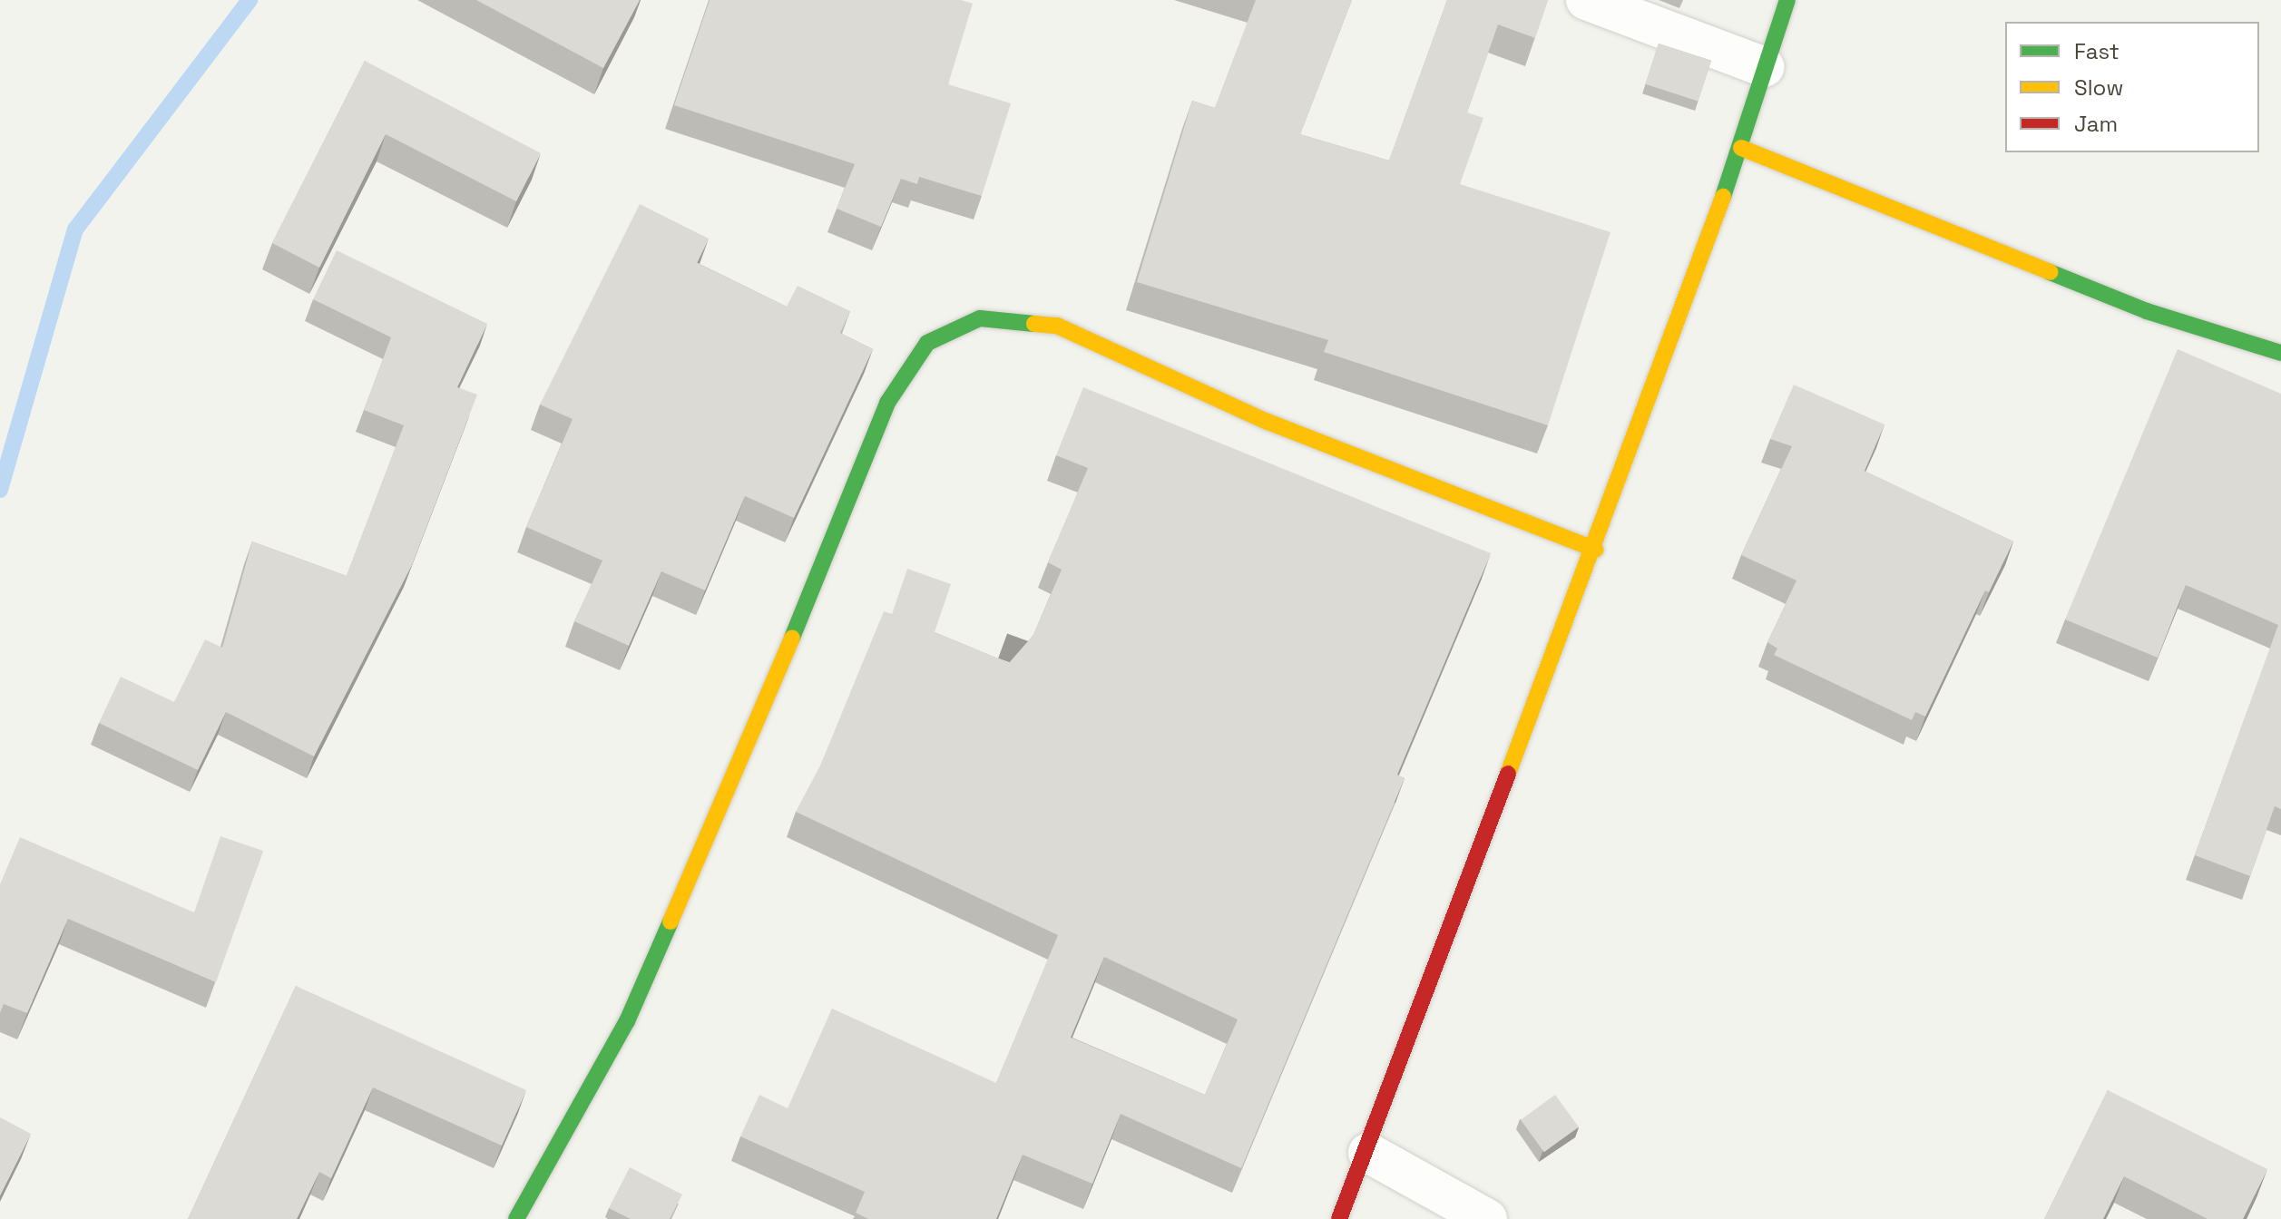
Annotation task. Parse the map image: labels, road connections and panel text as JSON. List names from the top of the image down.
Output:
{
  "legend": ["Fast", "Slow", "Jam"]
}
